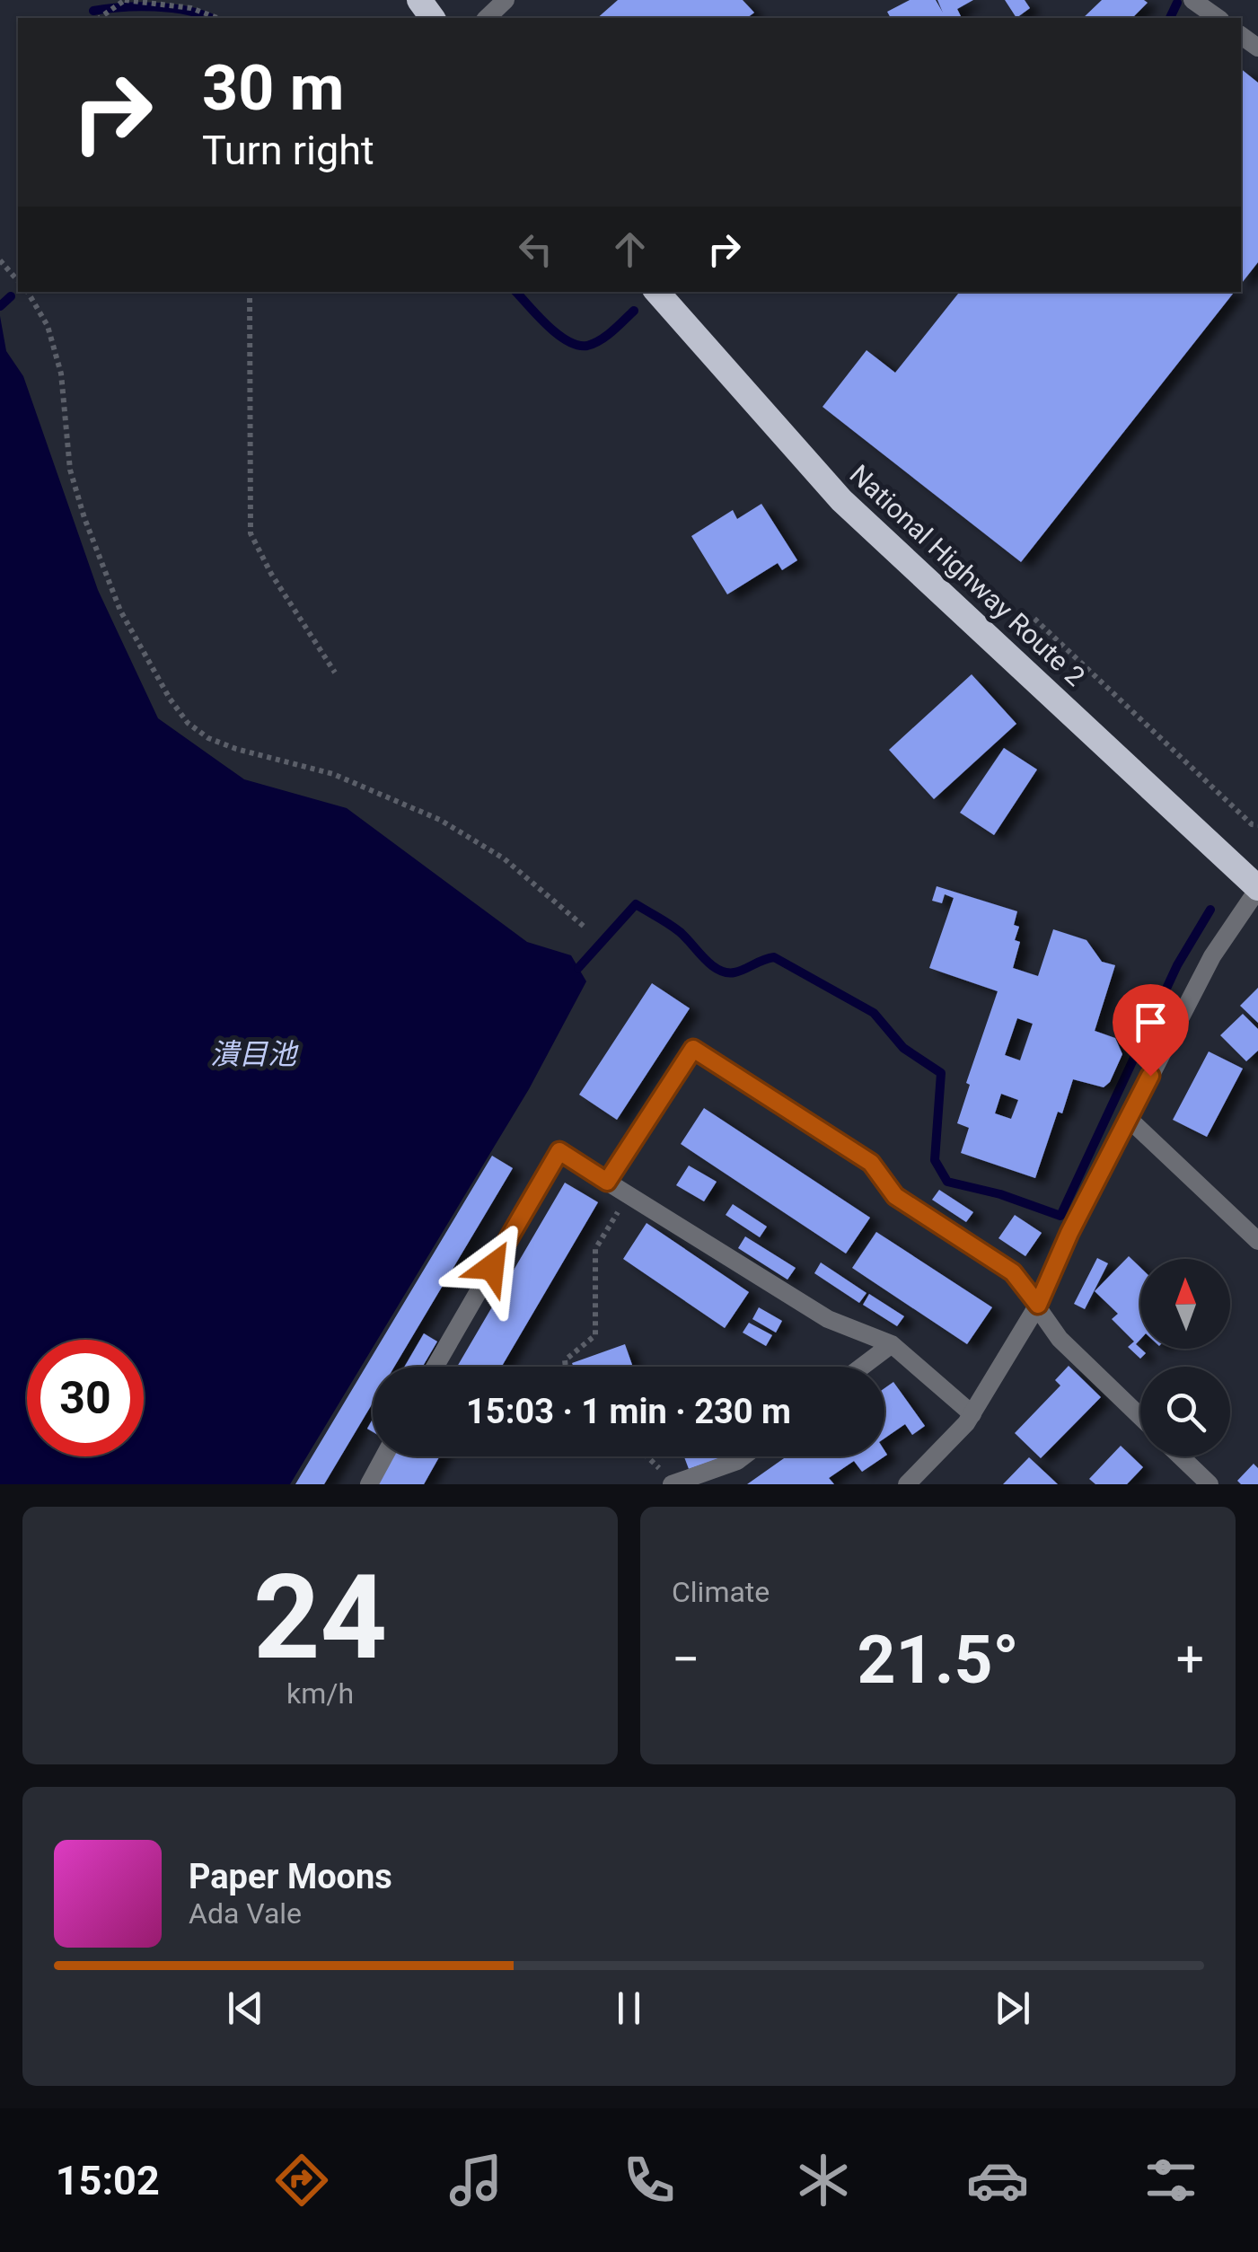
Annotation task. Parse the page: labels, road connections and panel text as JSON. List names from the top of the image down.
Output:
{
  "streets": {
    "highway": ["National Highway Route 2"]
  },
  "water": ["潰目池"],
  "north": "top",
  "page": {
    "turn": ["30 m", "Turn right"],
    "limit": "30",
    "trip": "15:03 · 1 min · 230 m",
    "tile": [
      ["24", "km/h"],
      "Climate"
    ],
    "heat": ["−", "21.5°", "+"],
    "song": ["Paper Moons", "Ada Vale"],
    "tabs": "15:02"
  }
}
